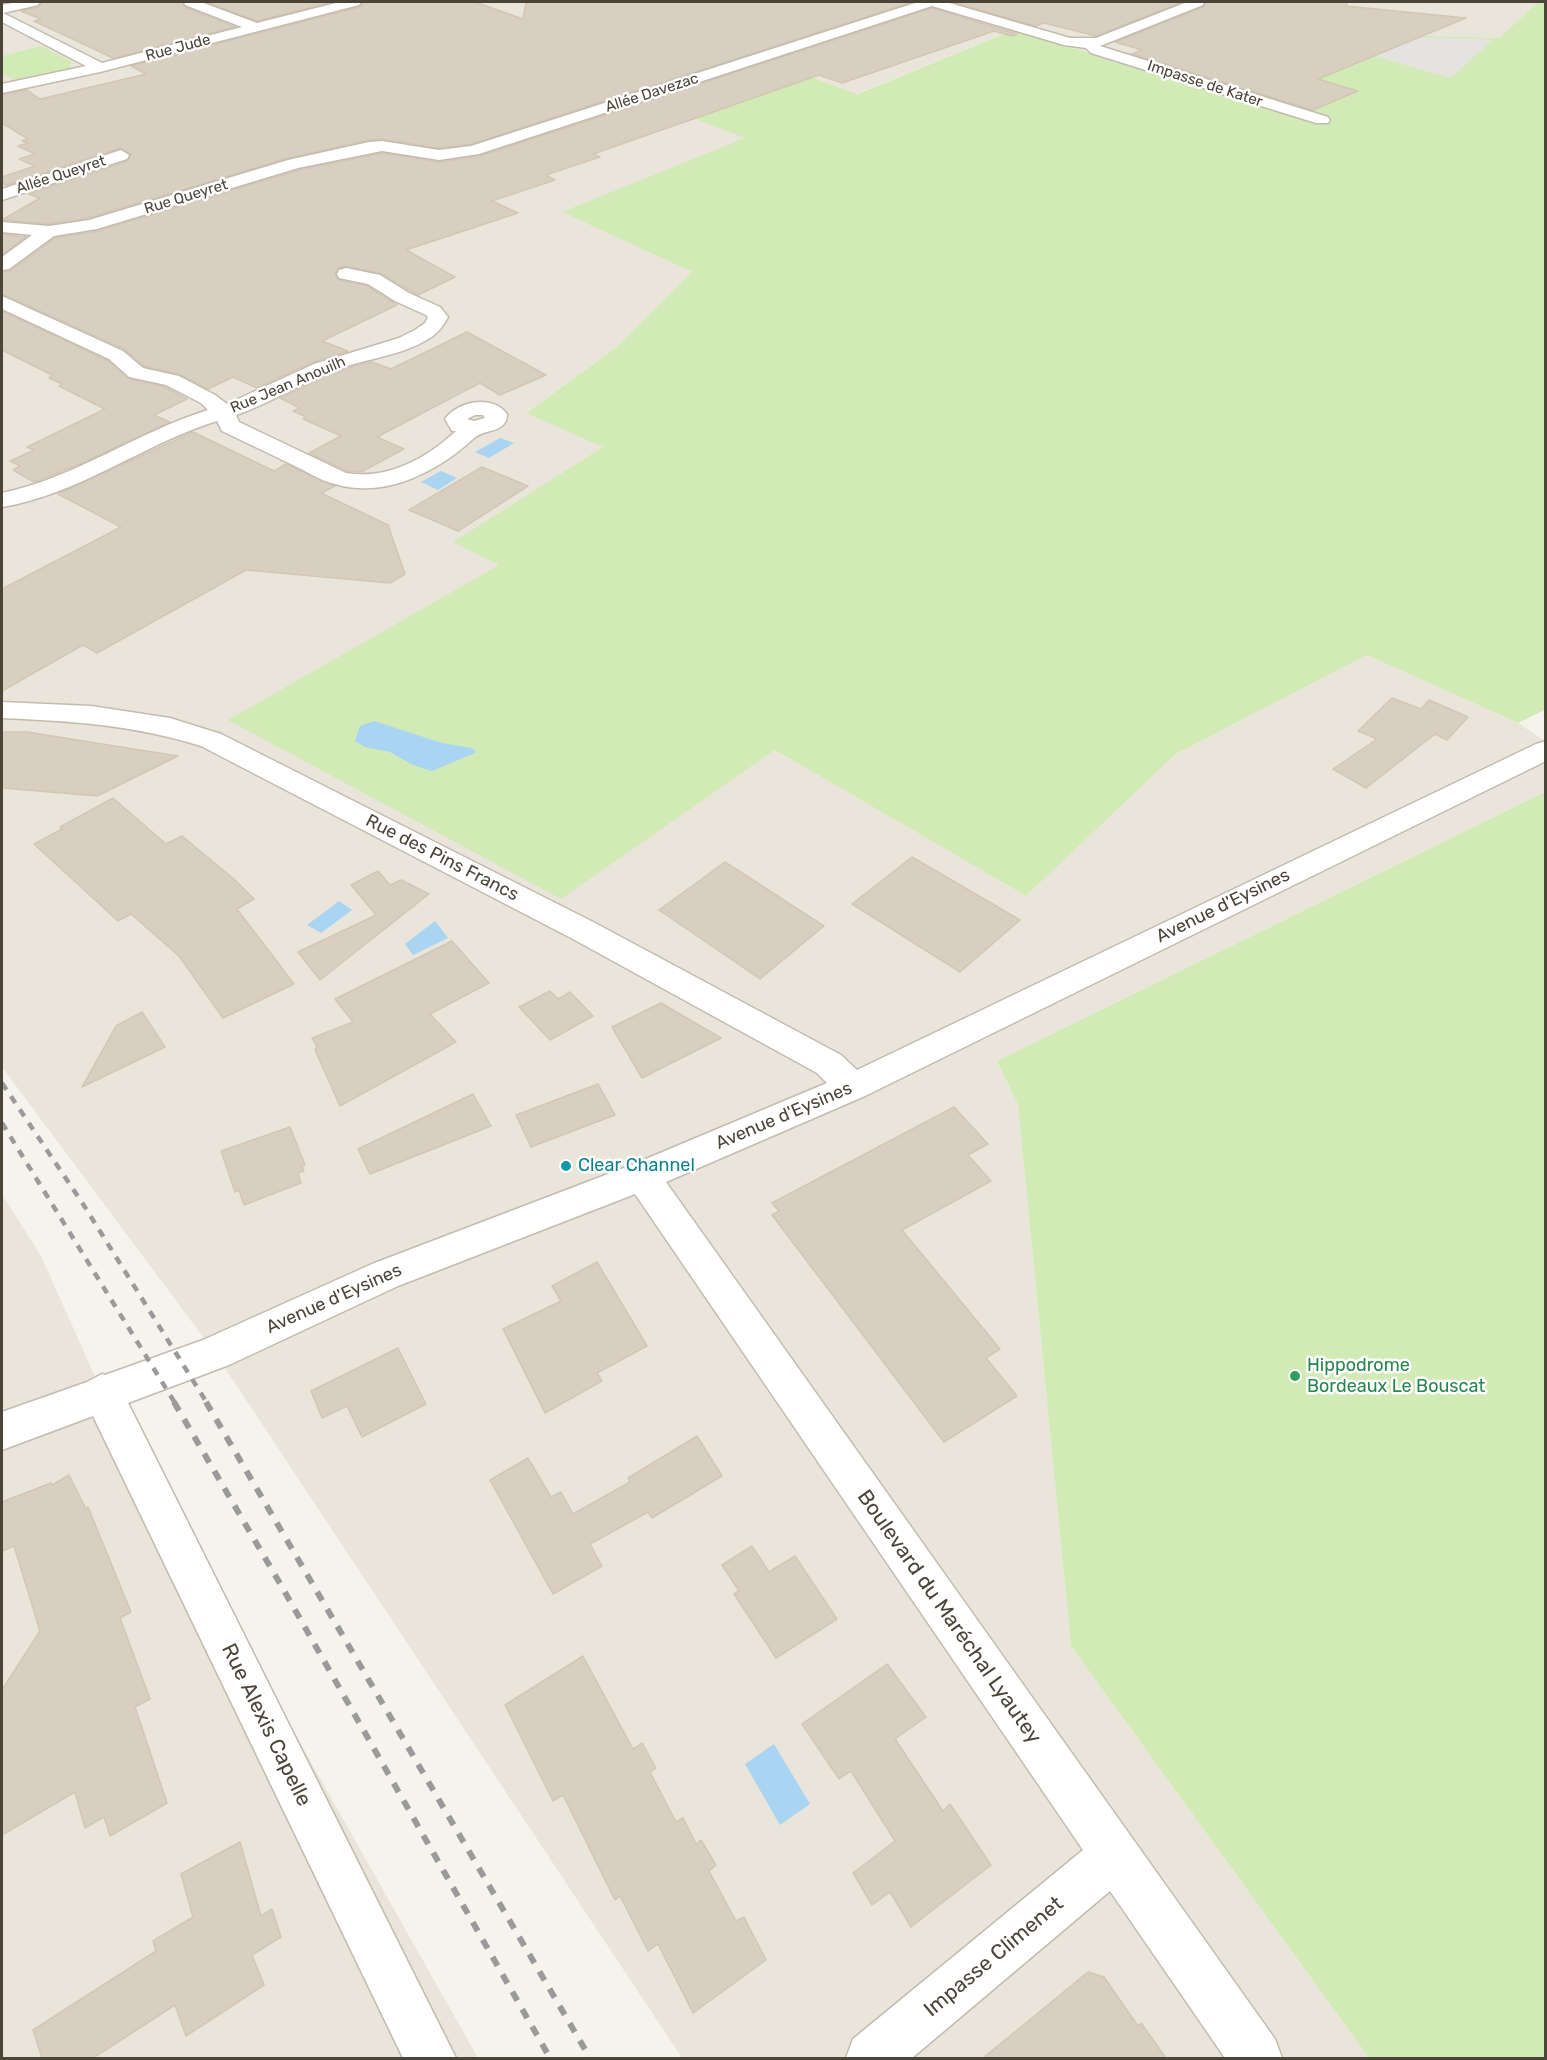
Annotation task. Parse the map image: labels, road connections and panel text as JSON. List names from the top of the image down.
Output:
{
  "streets": {
    "street": [
      "Rue Jude",
      "Impasse de Kater",
      "Allée Davezac",
      "Allée Queyret",
      "Rue Queyret",
      "Rue Jean Anouilh",
      "Rue des Pins Francs",
      "Avenue d'Eysines",
      "Boulevard du Maréchal Lyautey",
      "Rue Alexis Capelle",
      "Impasse Climenet"
    ]
  },
  "crossings": [
    ["Allée Davezac", "Rue Queyret"],
    ["Rue des Pins Francs", "Avenue d'Eysines"],
    ["Avenue d'Eysines", "Boulevard du Maréchal Lyautey"],
    ["Avenue d'Eysines", "Rue Alexis Capelle"],
    ["Boulevard du Maréchal Lyautey", "Impasse Climenet"]
  ],
  "places": ["Clear Channel", "Hippodrome Bordeaux Le Bouscat"]
}
